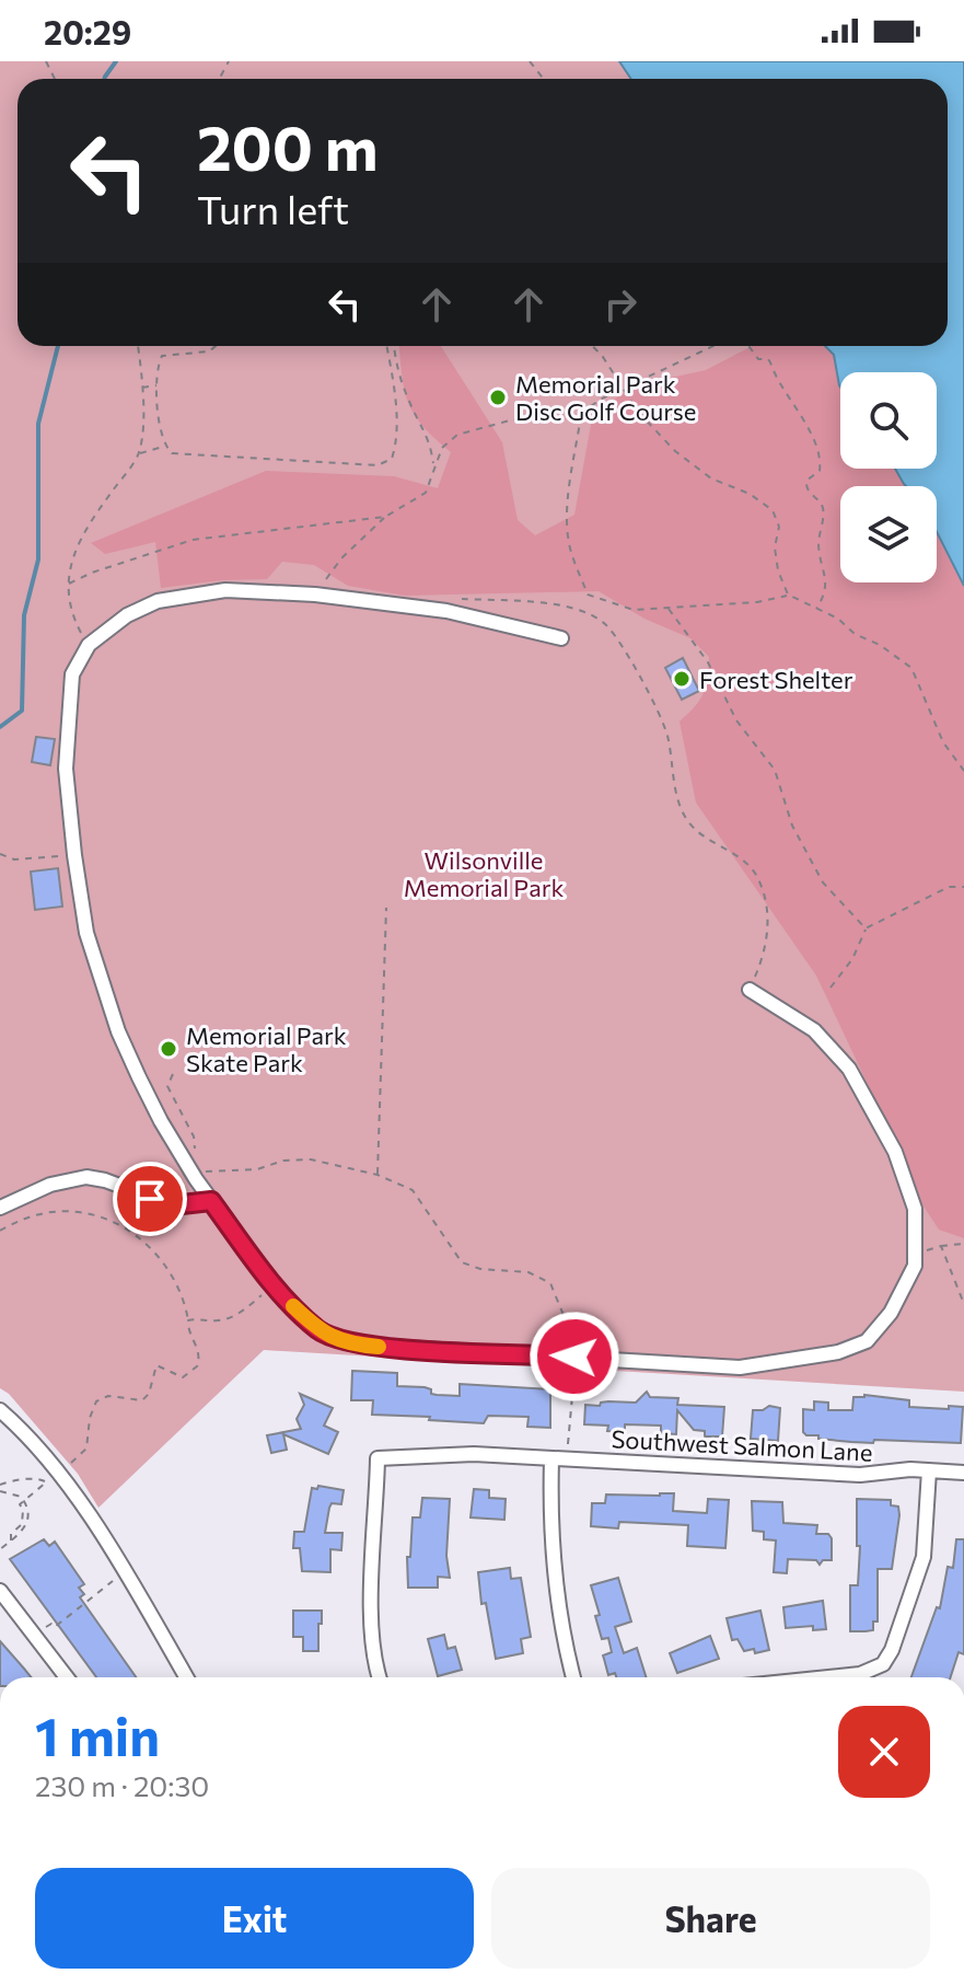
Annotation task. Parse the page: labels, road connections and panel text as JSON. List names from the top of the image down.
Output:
{
  "streets": {
    "street": ["Southwest Salmon Lane"]
  },
  "parks": ["Wilsonville Memorial Park"],
  "places": ["Memorial Park Disc Golf Course", "Forest Shelter", "Memorial Park Skate Park"],
  "page": {
    "status": "20:29",
    "turn": ["200 m", "Turn left"],
    "heading": ["1 min", "230 m · 20:30"],
    "buttons": ["Exit", "Share"]
  }
}
